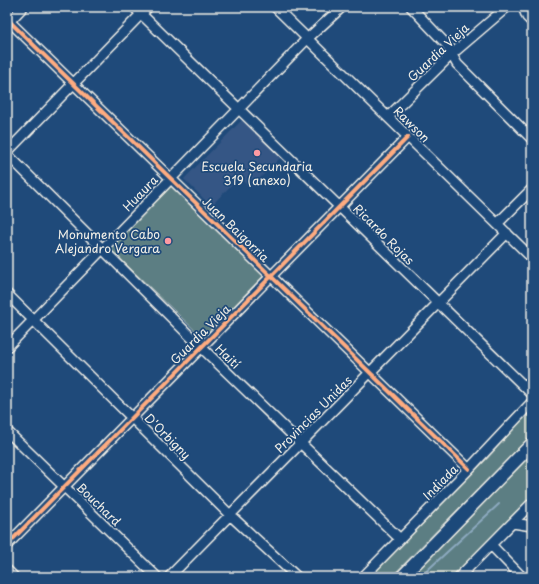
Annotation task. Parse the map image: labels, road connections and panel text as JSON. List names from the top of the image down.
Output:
{
  "streets": {
    "street": [
      "Guardia Vieja",
      "Rawson",
      "Huaura",
      "Juan Baigorria",
      "Ricardo Rojas",
      "Haití",
      "Provincias Unidas",
      "D'Orbigny",
      "Indiada",
      "Bouchard"
    ]
  },
  "crossings": [
    ["Guardia Vieja", "Rawson"],
    ["Guardia Vieja", "Juan Baigorria"],
    ["Guardia Vieja", "Ricardo Rojas"],
    ["Guardia Vieja", "Haití"],
    ["Guardia Vieja", "D'Orbigny"],
    ["Guardia Vieja", "Bouchard"],
    ["Rawson", "Huaura"],
    ["Rawson", "Provincias Unidas"],
    ["Huaura", "Juan Baigorria"],
    ["Huaura", "Ricardo Rojas"],
    ["Huaura", "Haití"],
    ["Huaura", "D'Orbigny"],
    ["Juan Baigorria", "Provincias Unidas"],
    ["Juan Baigorria", "Indiada"],
    ["Ricardo Rojas", "Provincias Unidas"],
    ["Haití", "Provincias Unidas"],
    ["Haití", "Indiada"],
    ["Provincias Unidas", "D'Orbigny"]
  ],
  "places": ["Escuela Secundaria 319 (anexo)", "Monumento Cabo Alejandro Vergara"]
}
